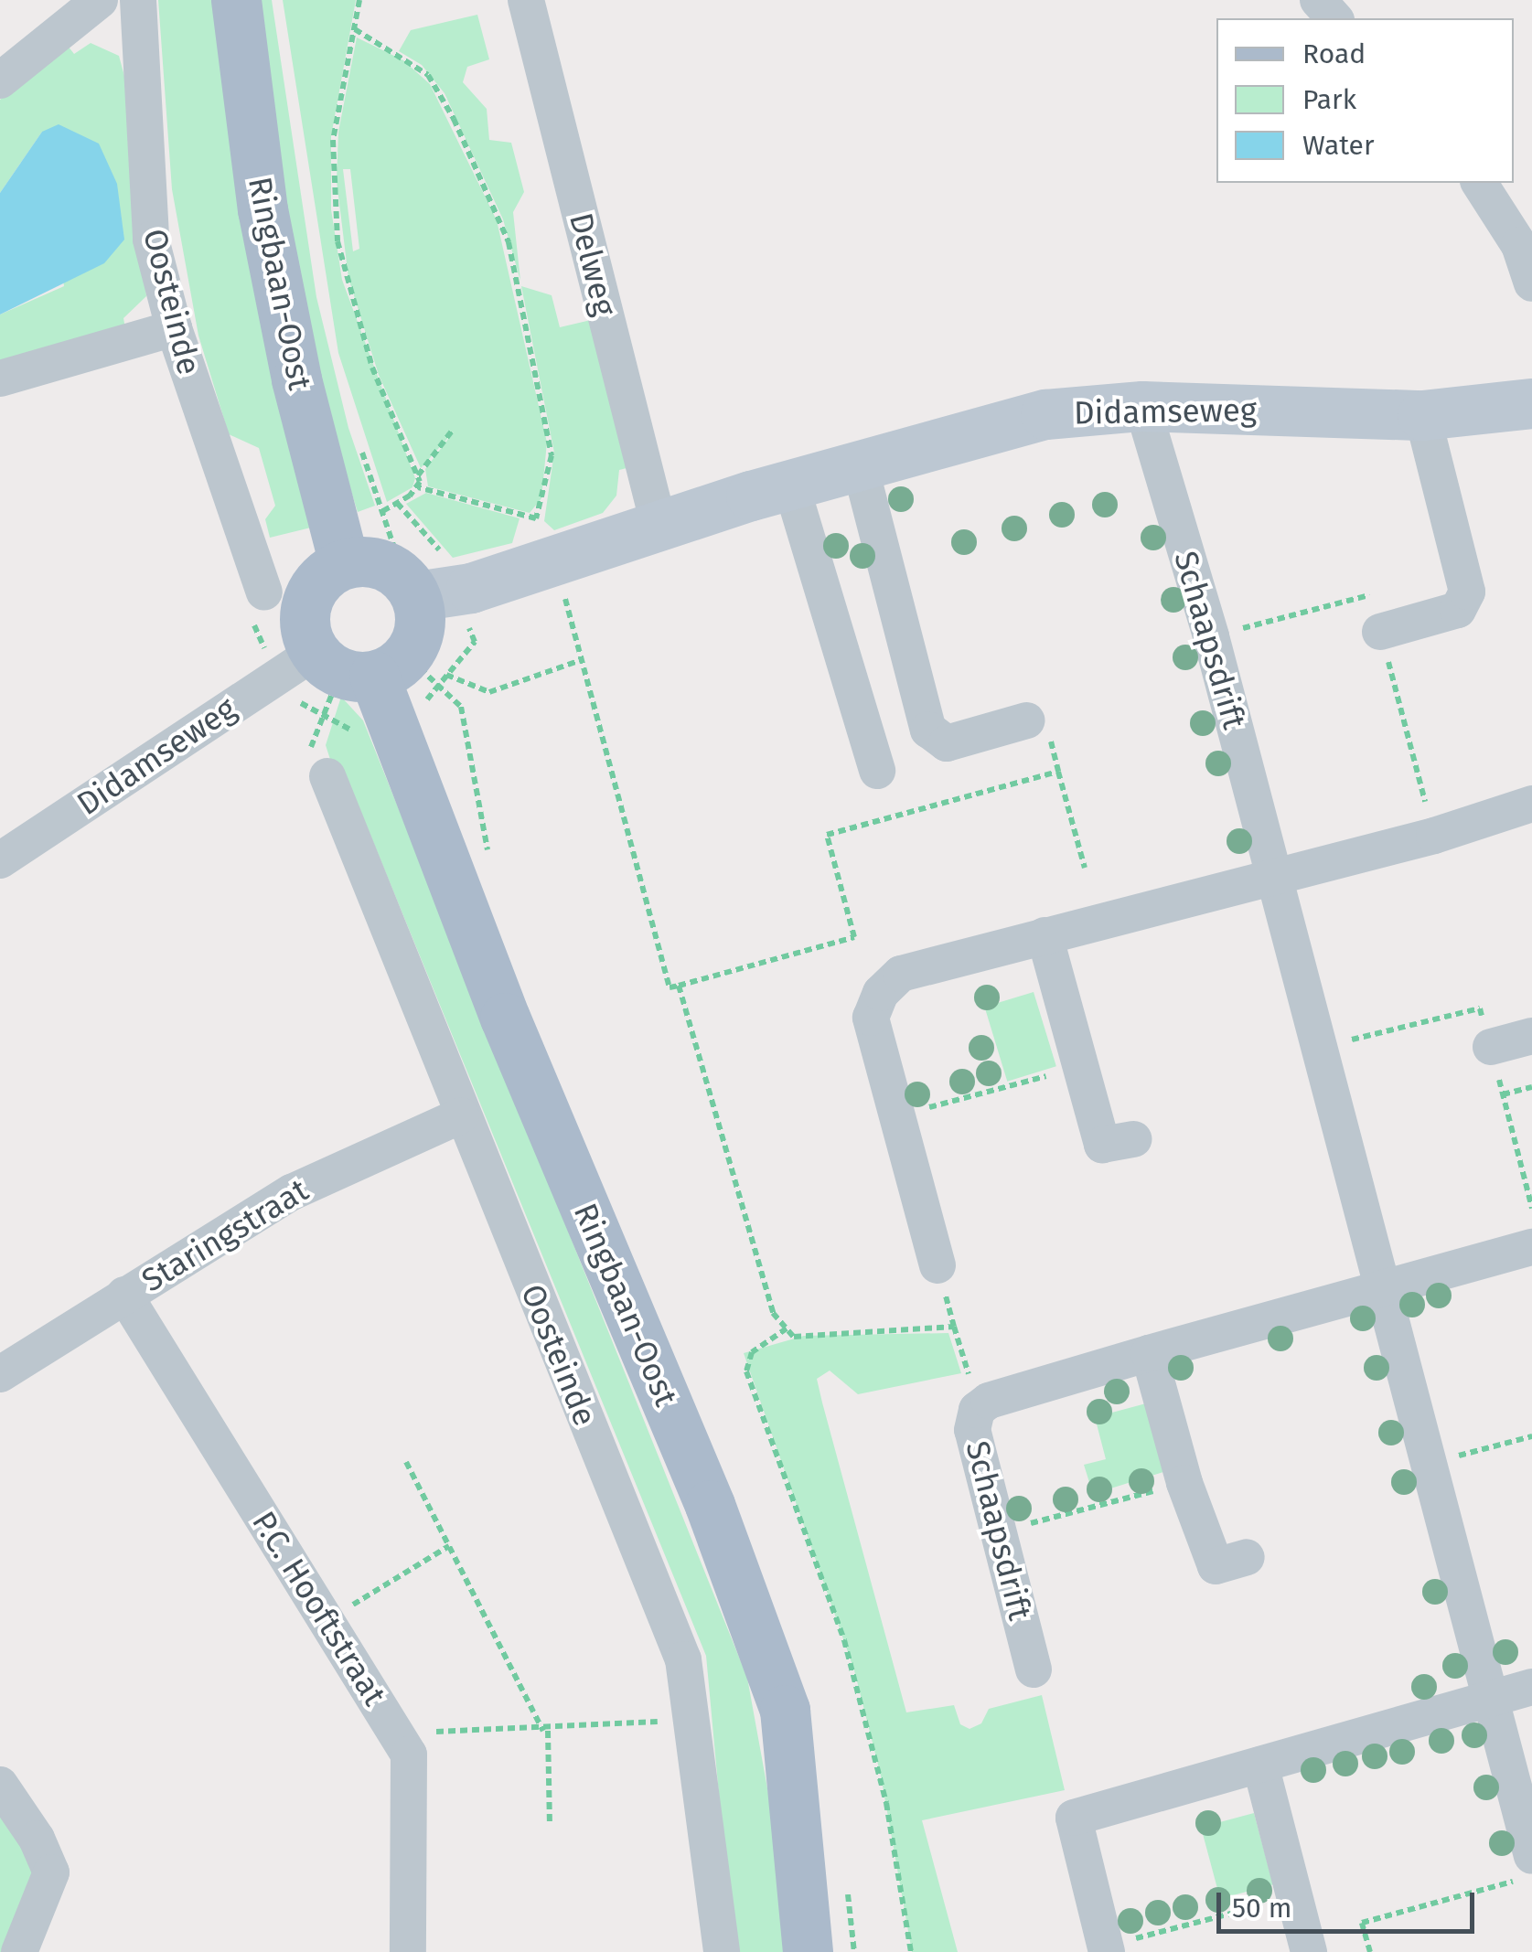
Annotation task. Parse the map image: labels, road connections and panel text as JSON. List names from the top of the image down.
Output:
{
  "streets": {
    "main road": ["Ringbaan-Oost"],
    "street": [
      "Delweg",
      "Oosteinde",
      "Didamseweg",
      "Schaapsdrift",
      "Staringstraat",
      "P.C. Hooftstraat"
    ]
  },
  "crossings": [
    ["Delweg", "Didamseweg"],
    ["Ringbaan-Oost", "Didamseweg"],
    ["Oosteinde", "Staringstraat"],
    ["Didamseweg", "Schaapsdrift"],
    ["Staringstraat", "P.C. Hooftstraat"]
  ],
  "legend": ["Road", "Park", "Water"],
  "scale_bar": "50 m"
}
